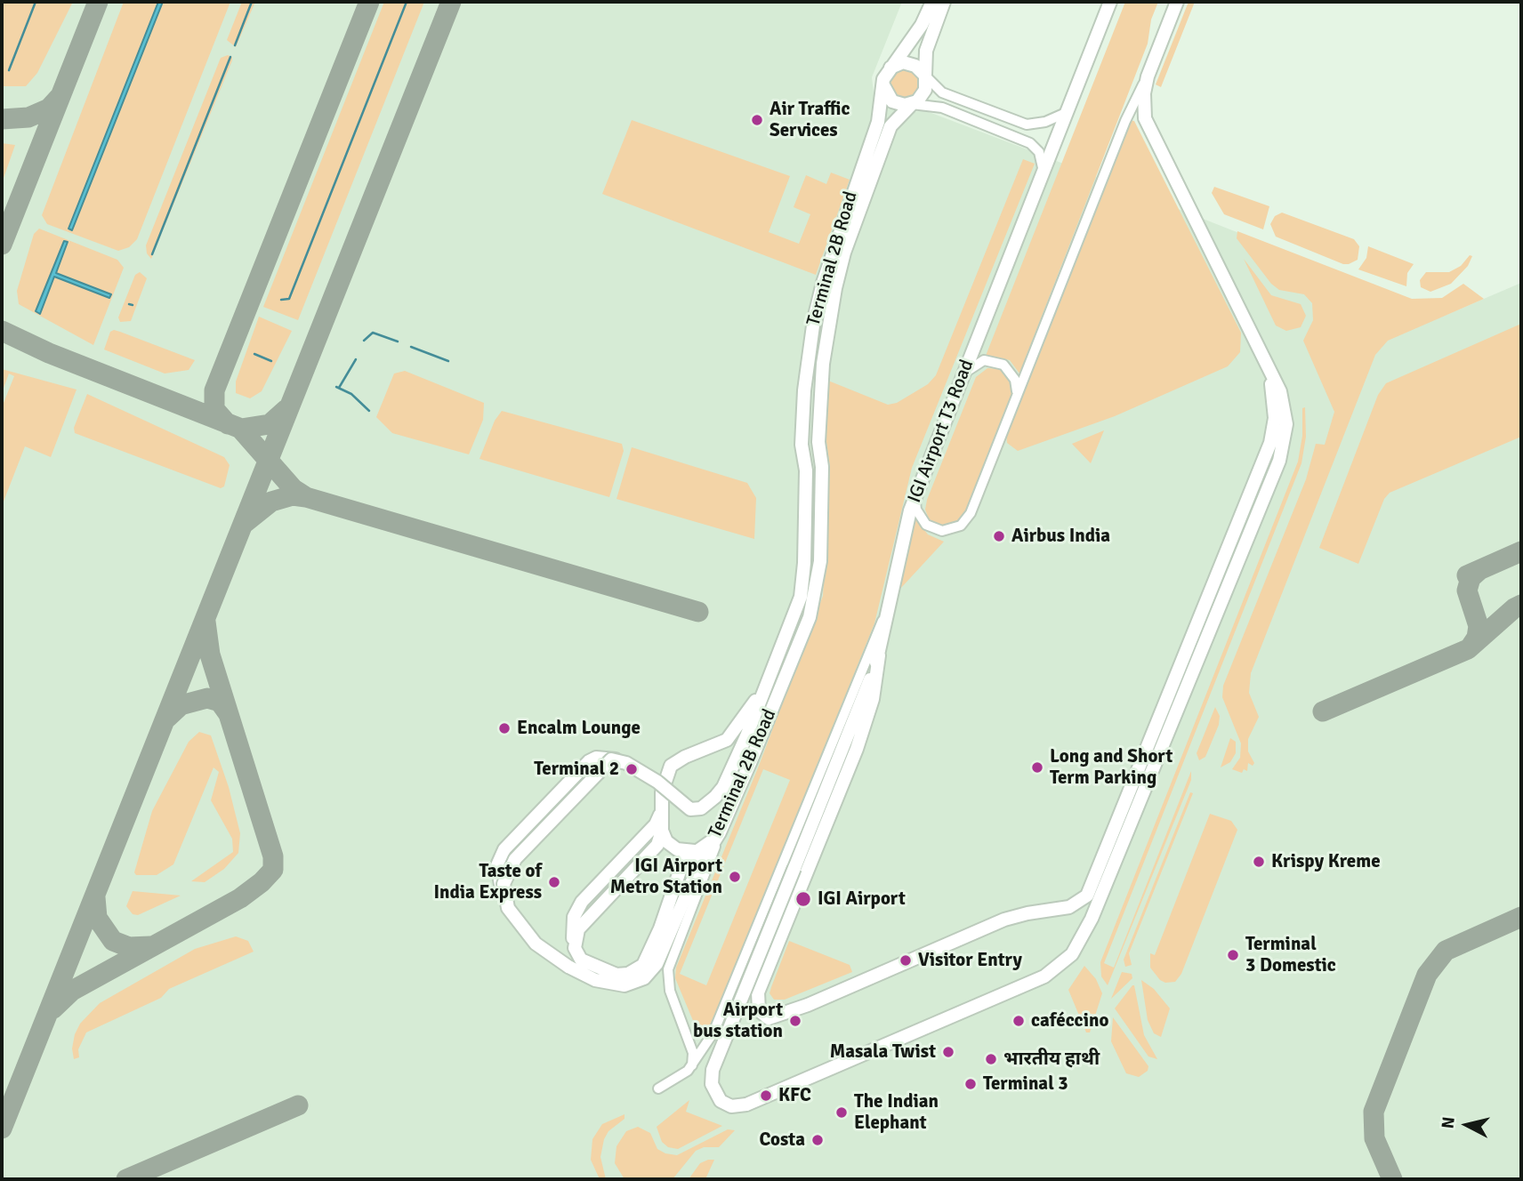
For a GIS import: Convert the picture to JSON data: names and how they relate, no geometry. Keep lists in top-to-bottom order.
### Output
{
  "streets": {
    "main road": ["Terminal 2B Road", "IGI Airport T3 Road"]
  },
  "places": [
    "Air Traffic Services",
    "Airbus India",
    "Encalm Lounge",
    "Long and Short Term Parking",
    "Terminal 2",
    "Krispy Kreme",
    "IGI Airport Metro Station",
    "Taste of India Express",
    "IGI Airport",
    "Terminal 3 Domestic",
    "Visitor Entry",
    "Airport bus station",
    "caféccino",
    "Masala Twist",
    "भारतीय हाथी",
    "Terminal 3",
    "KFC",
    "The Indian Elephant",
    "Costa"
  ],
  "north": "left"
}
